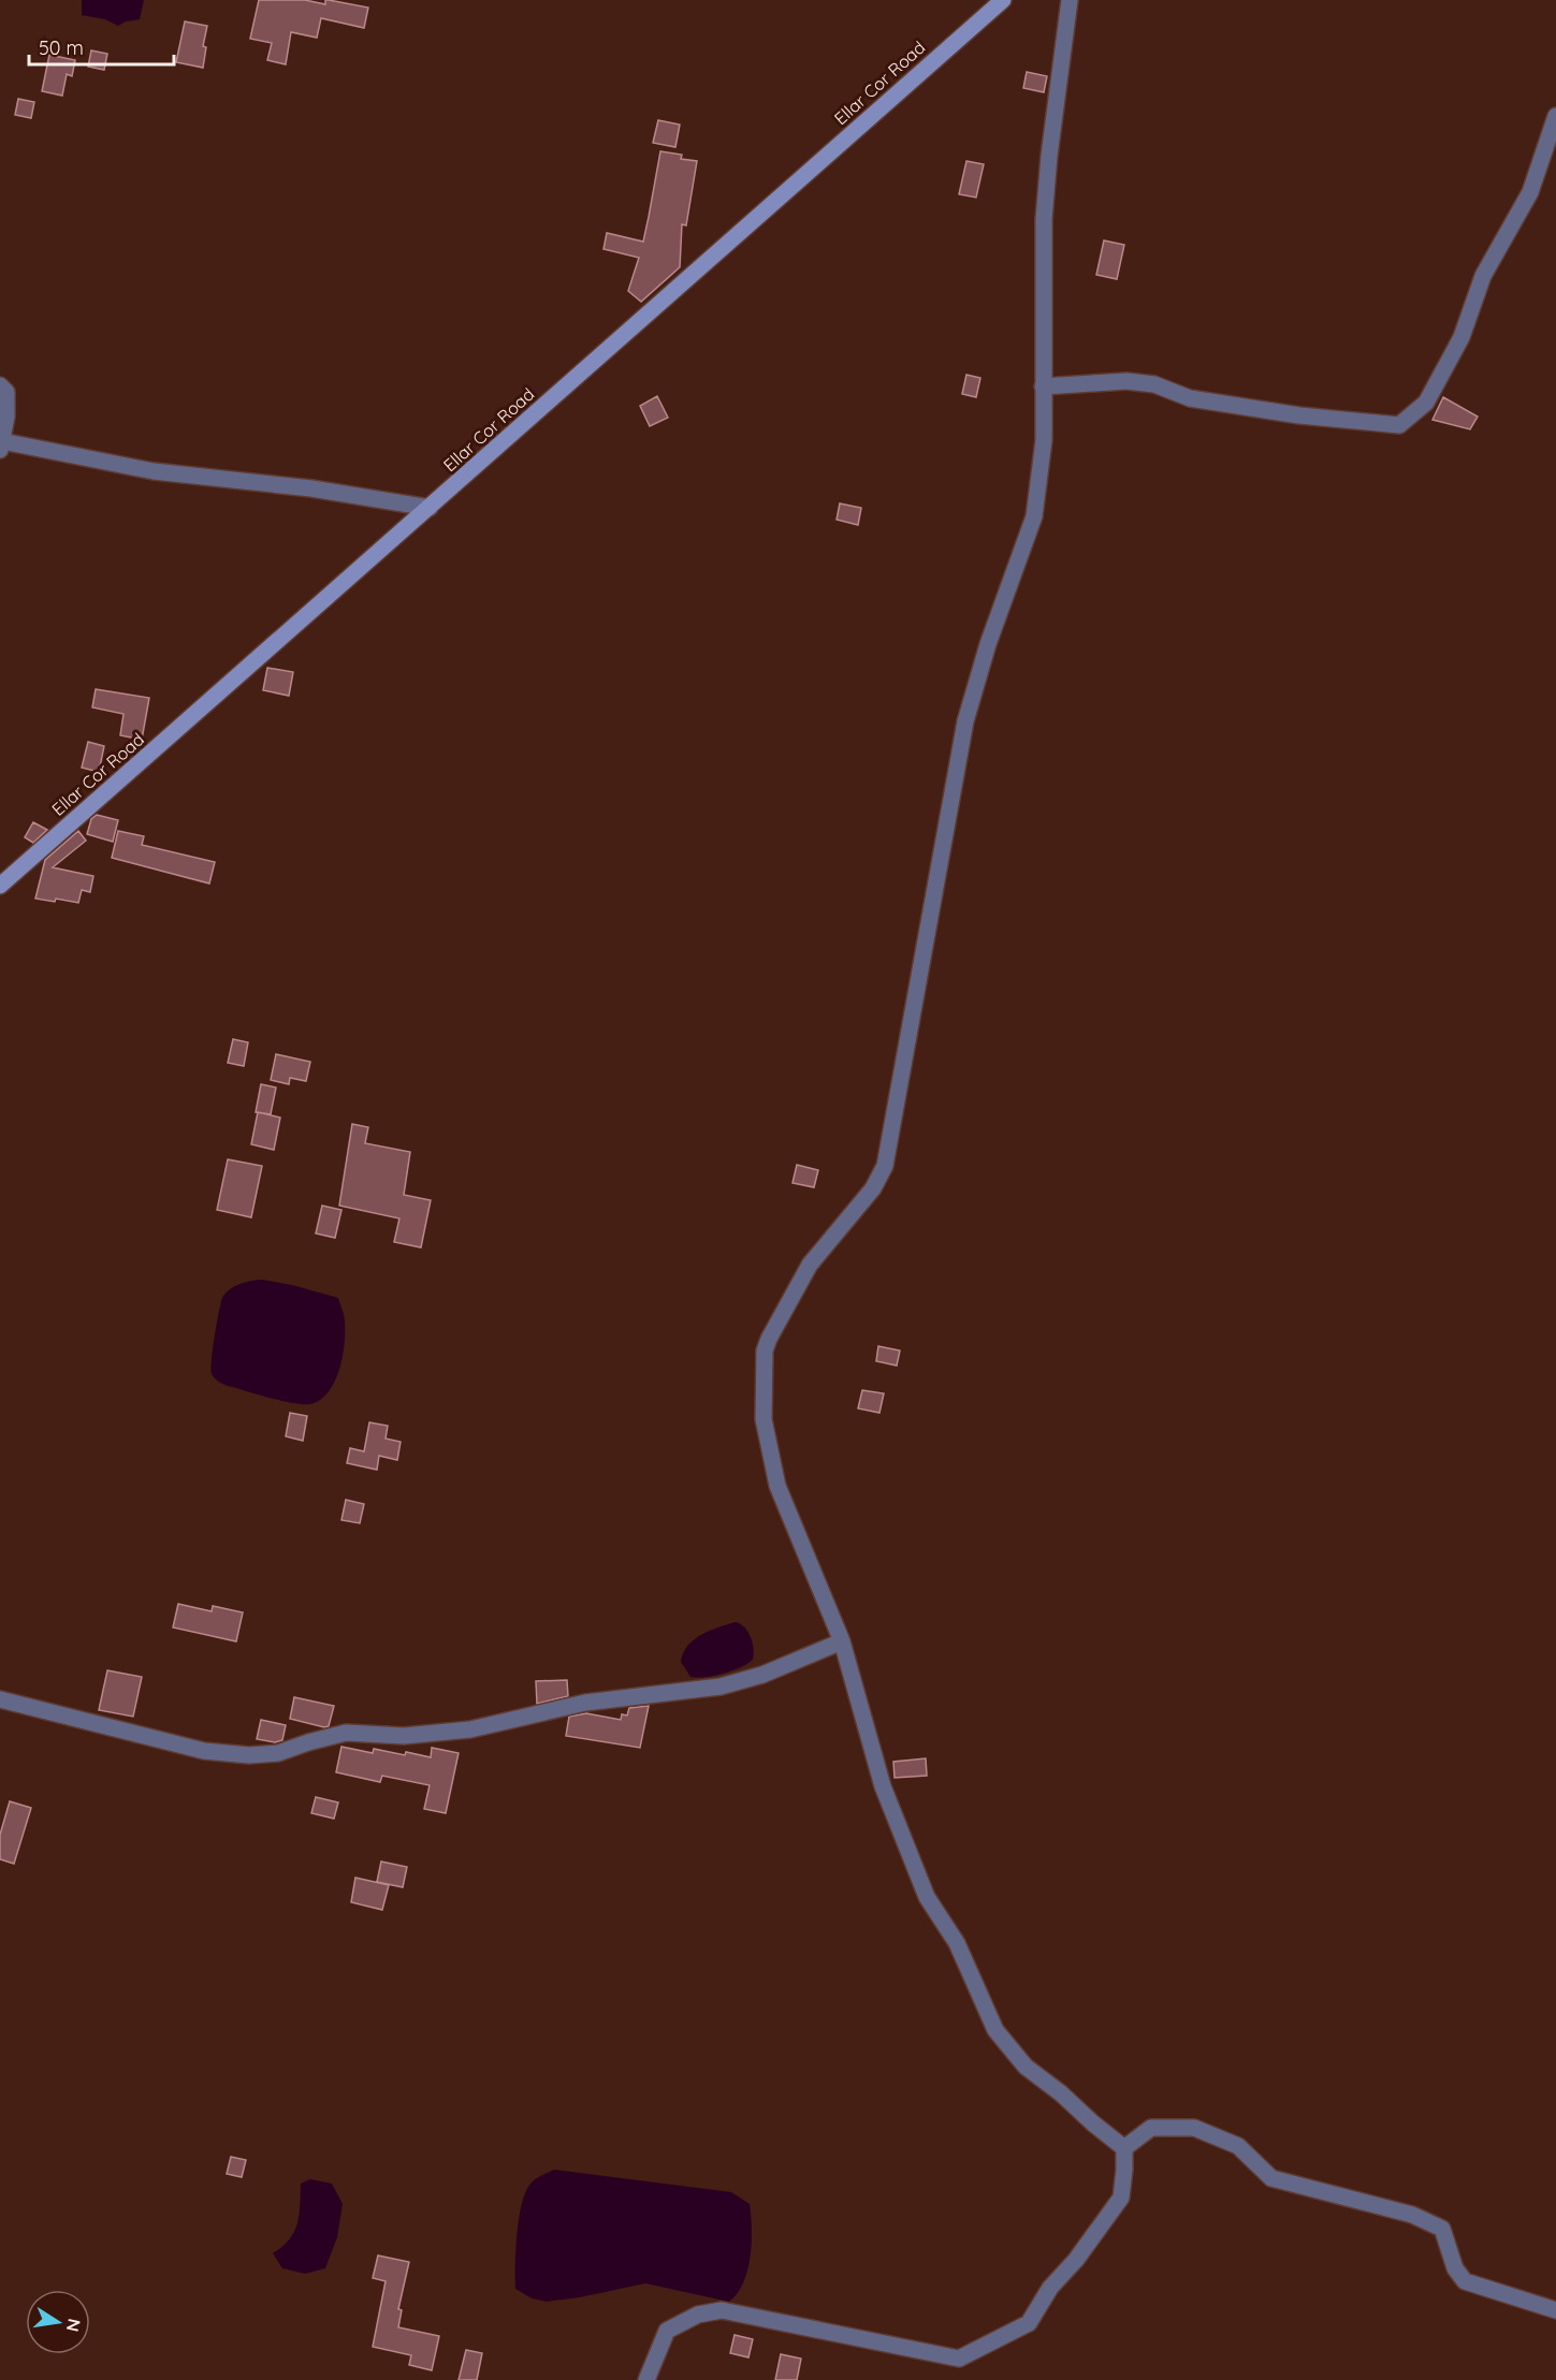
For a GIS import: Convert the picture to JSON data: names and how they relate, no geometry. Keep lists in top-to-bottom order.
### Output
{
  "streets": {
    "main road": ["Ellar Cor Road"]
  },
  "scale_bar": "50 m",
  "north": "right"
}
